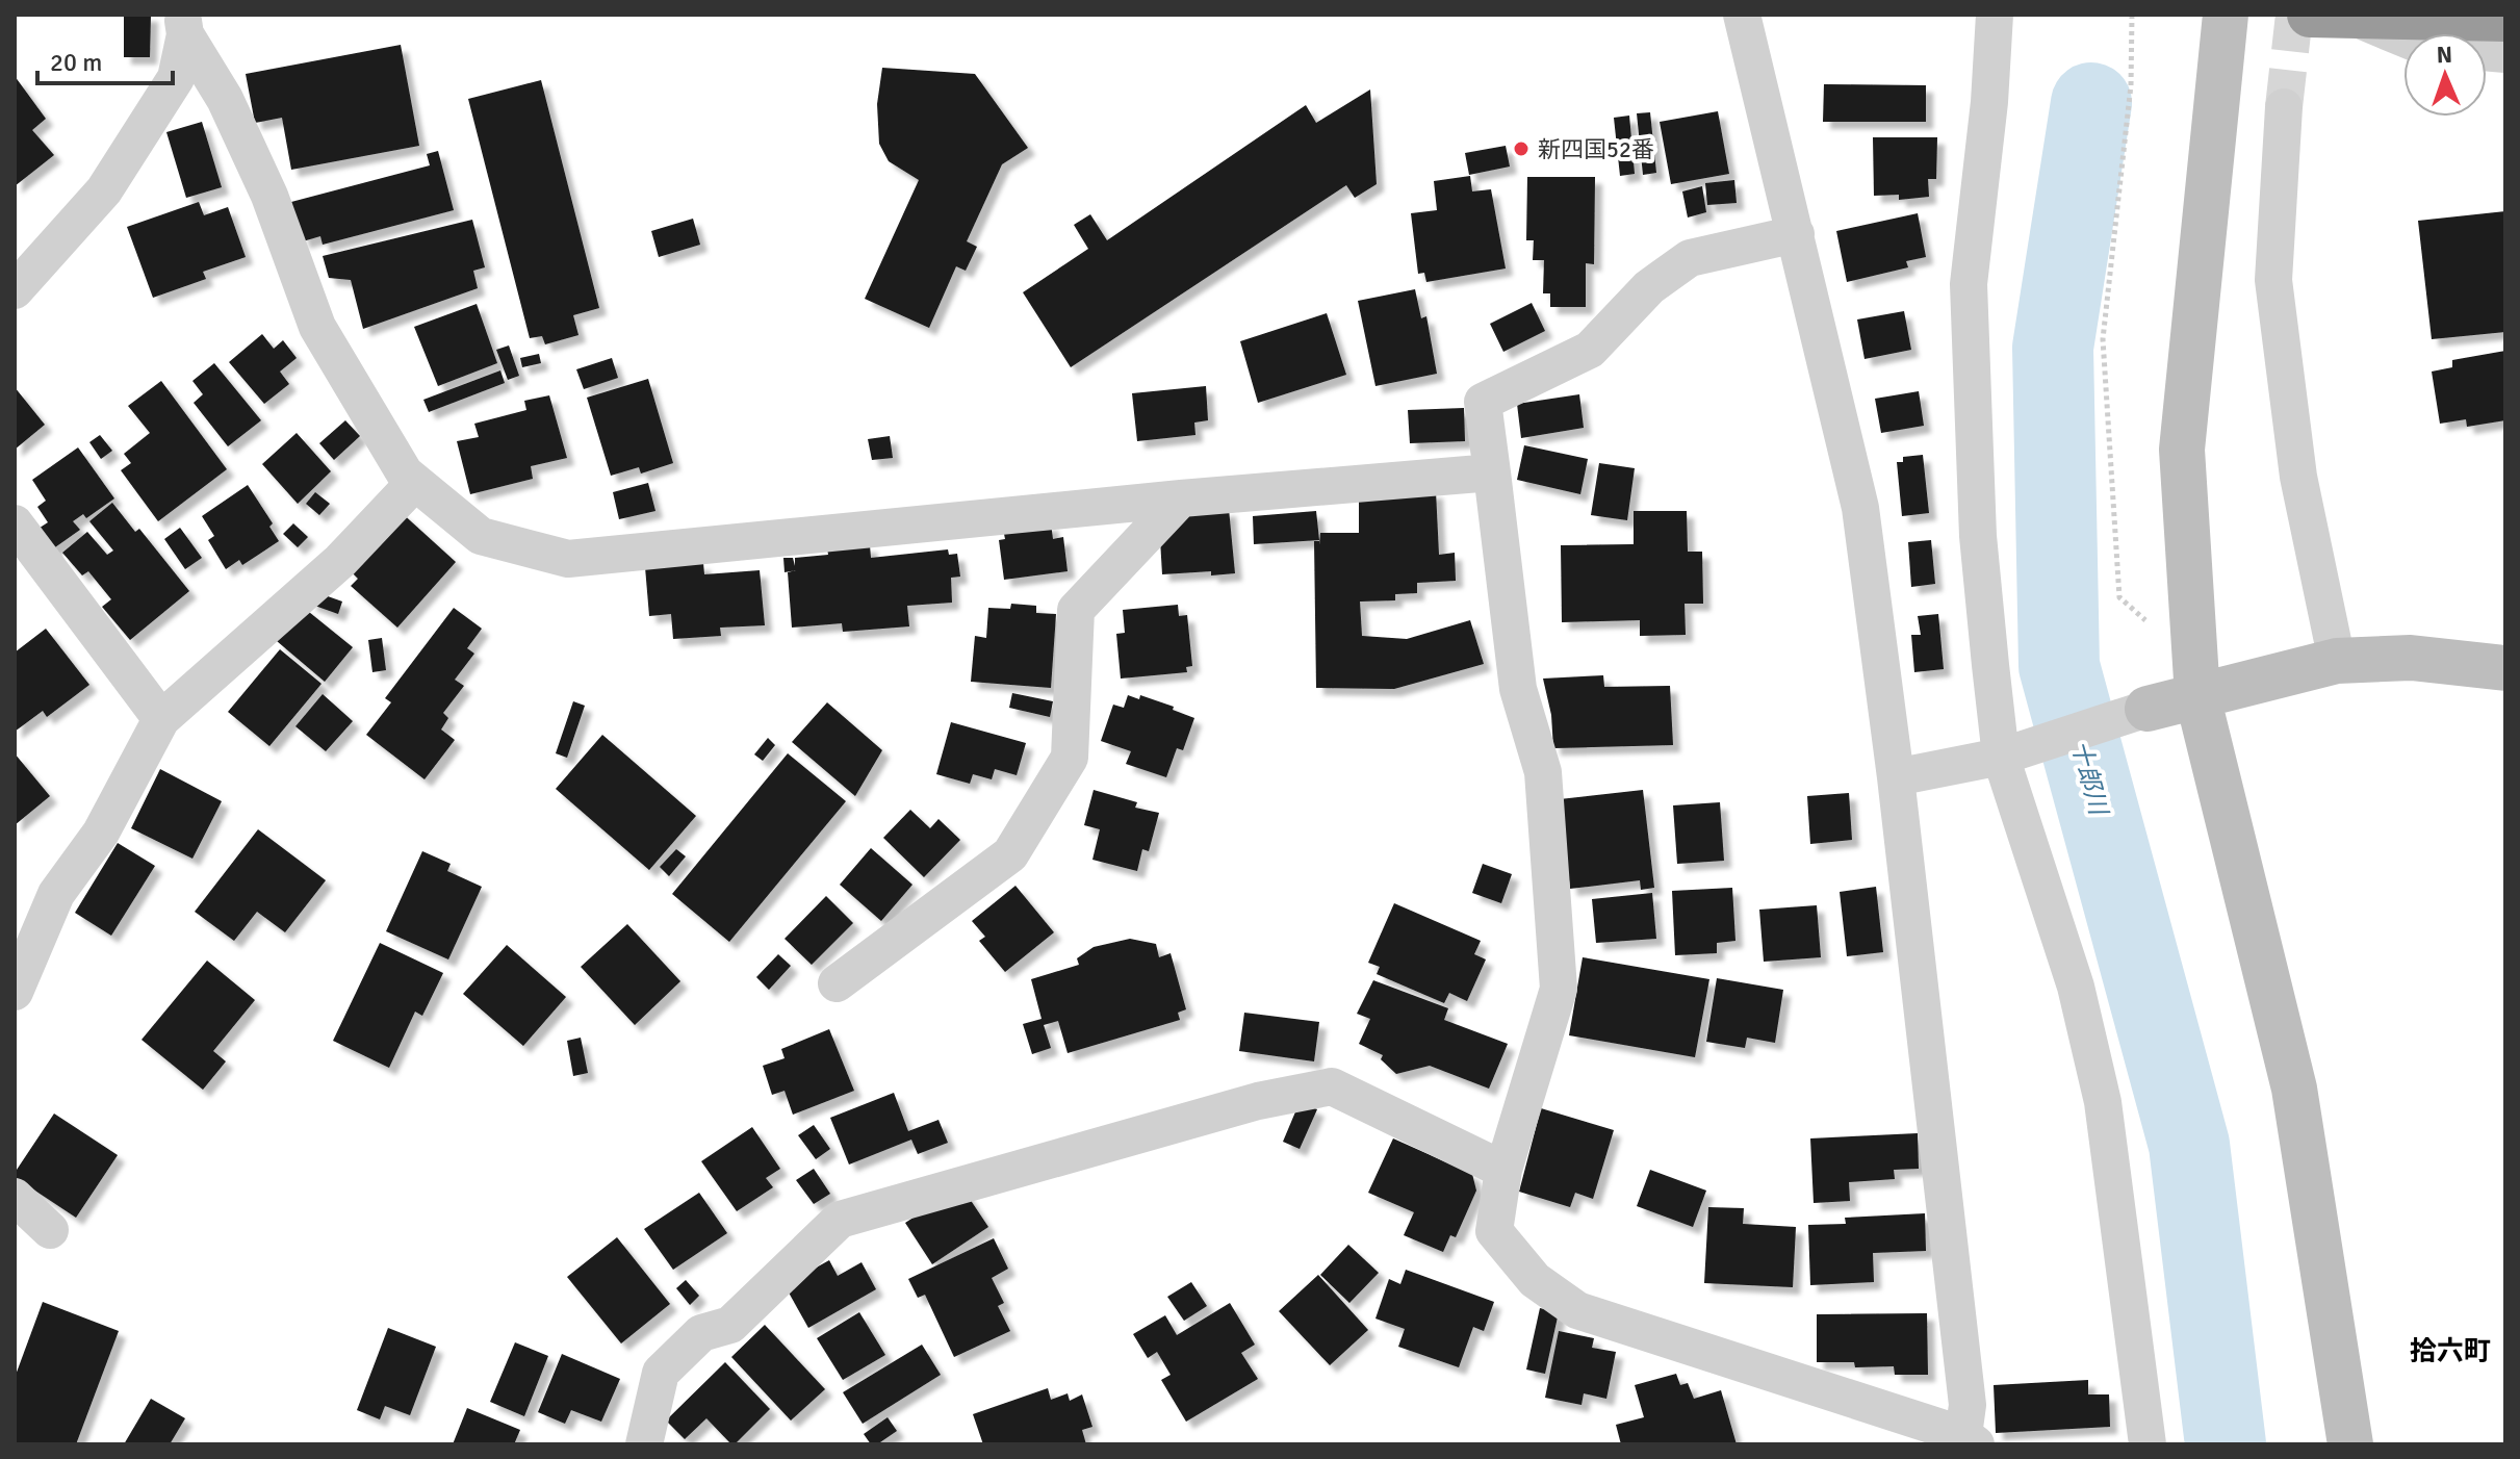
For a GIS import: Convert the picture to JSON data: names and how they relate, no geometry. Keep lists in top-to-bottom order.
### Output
{
  "districts": ["拾六町"],
  "water": ["十郎川"],
  "places": ["新四国52番"],
  "scale_bar": "20 m",
  "north": "top"
}
